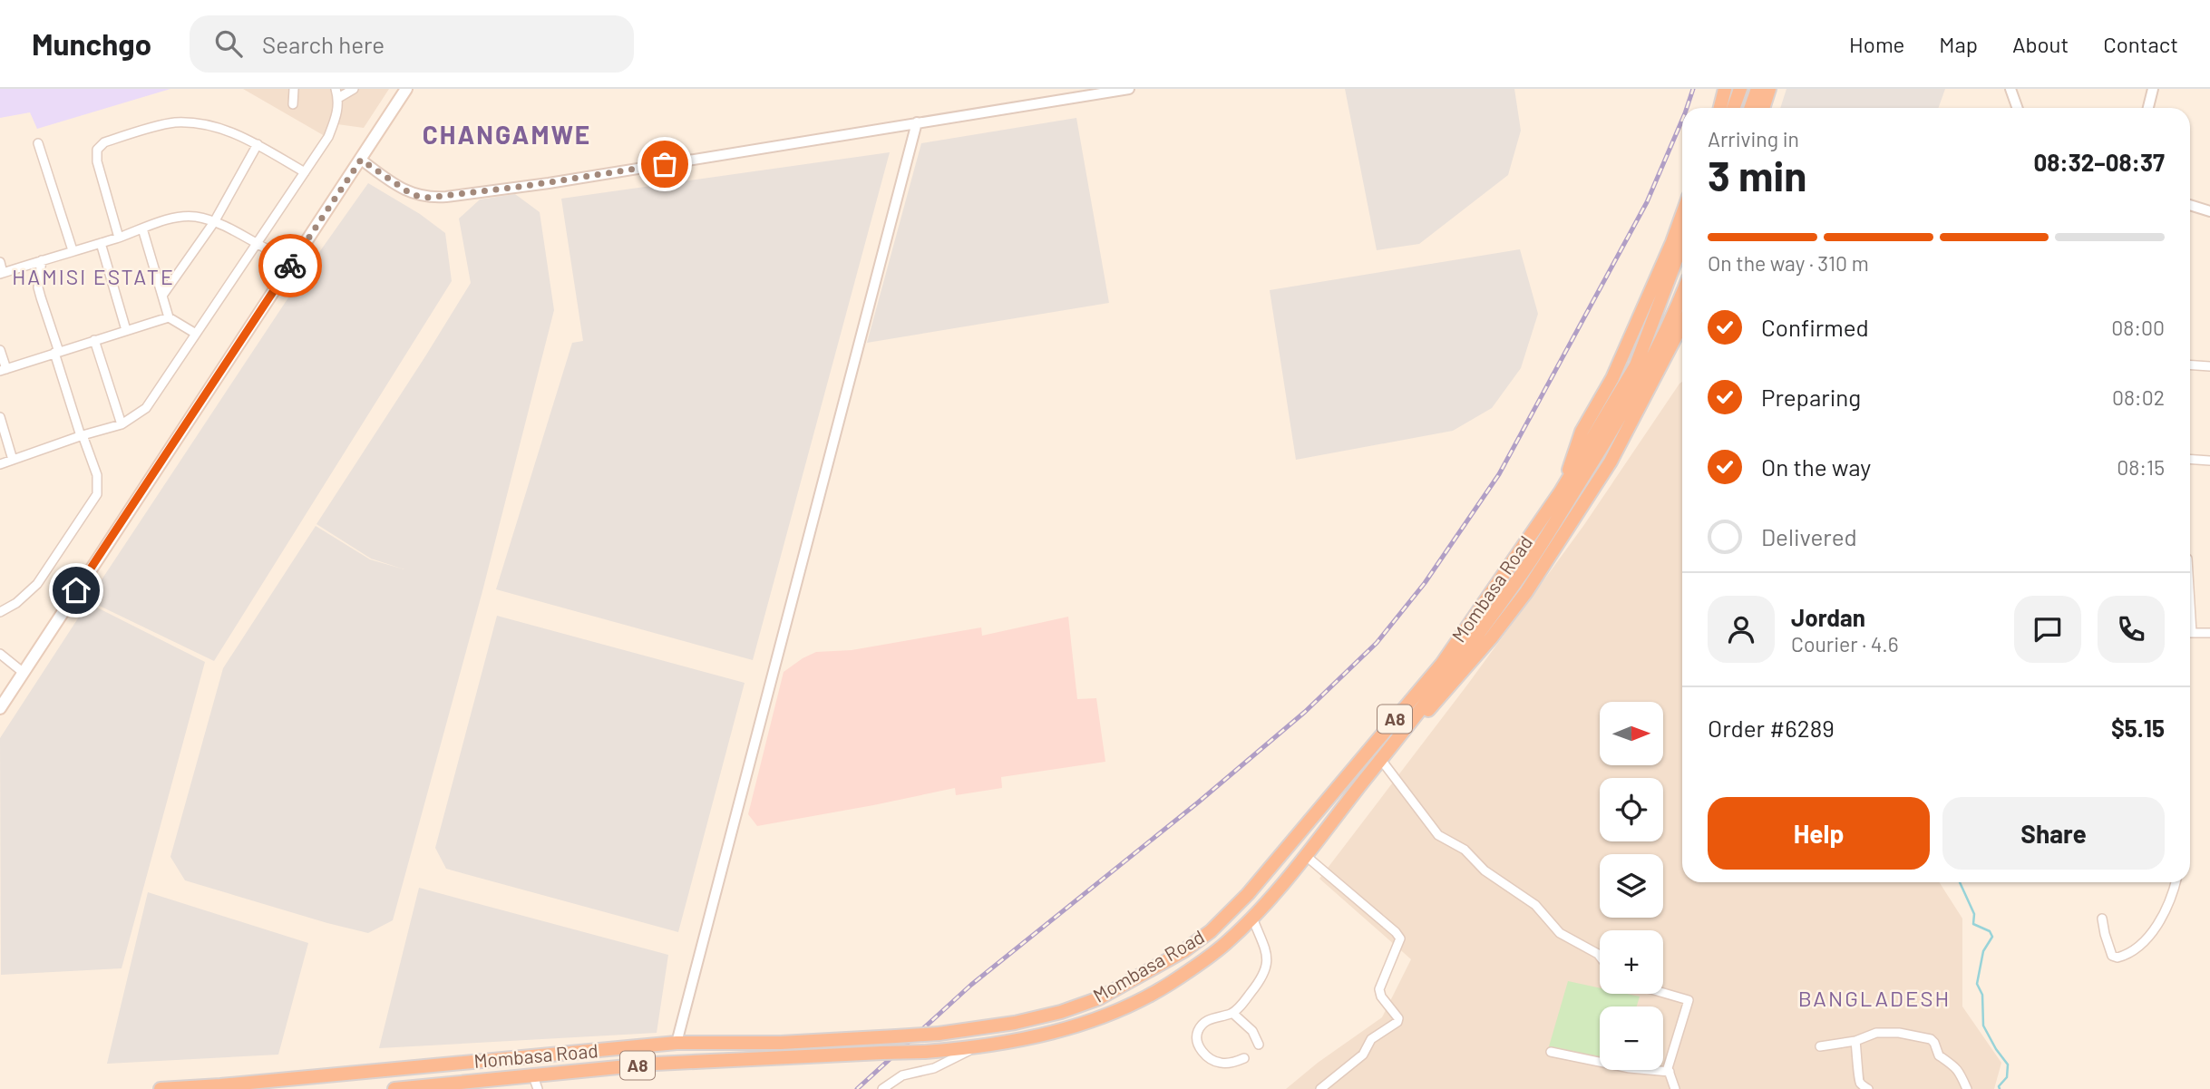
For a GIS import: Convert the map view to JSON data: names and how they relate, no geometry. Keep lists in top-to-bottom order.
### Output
{
  "streets": {
    "highway": ["Mombasa Road", "A8"]
  },
  "districts": ["CHANGAMWE", "HAMISI ESTATE", "BANGLADESH"],
  "north": "right",
  "page": {
    "header": "Munchgo",
    "search": "Search here",
    "nav": [
      "Home",
      "Map",
      "About",
      "Contact"
    ],
    "heading": ["3 min", "Arriving in", "08:32–08:37"],
    "panel": [
      "Jordan",
      "Courier · 4.6",
      "Order #6289",
      "$5.15"
    ],
    "bar": "On the way · 310 m",
    "list": [
      ["Confirmed", "08:00"],
      ["Preparing", "08:02"],
      ["On the way", "08:15"],
      "Delivered"
    ],
    "map_buttons": ["+", "−"],
    "buttons": ["Help", "Share"]
  }
}
